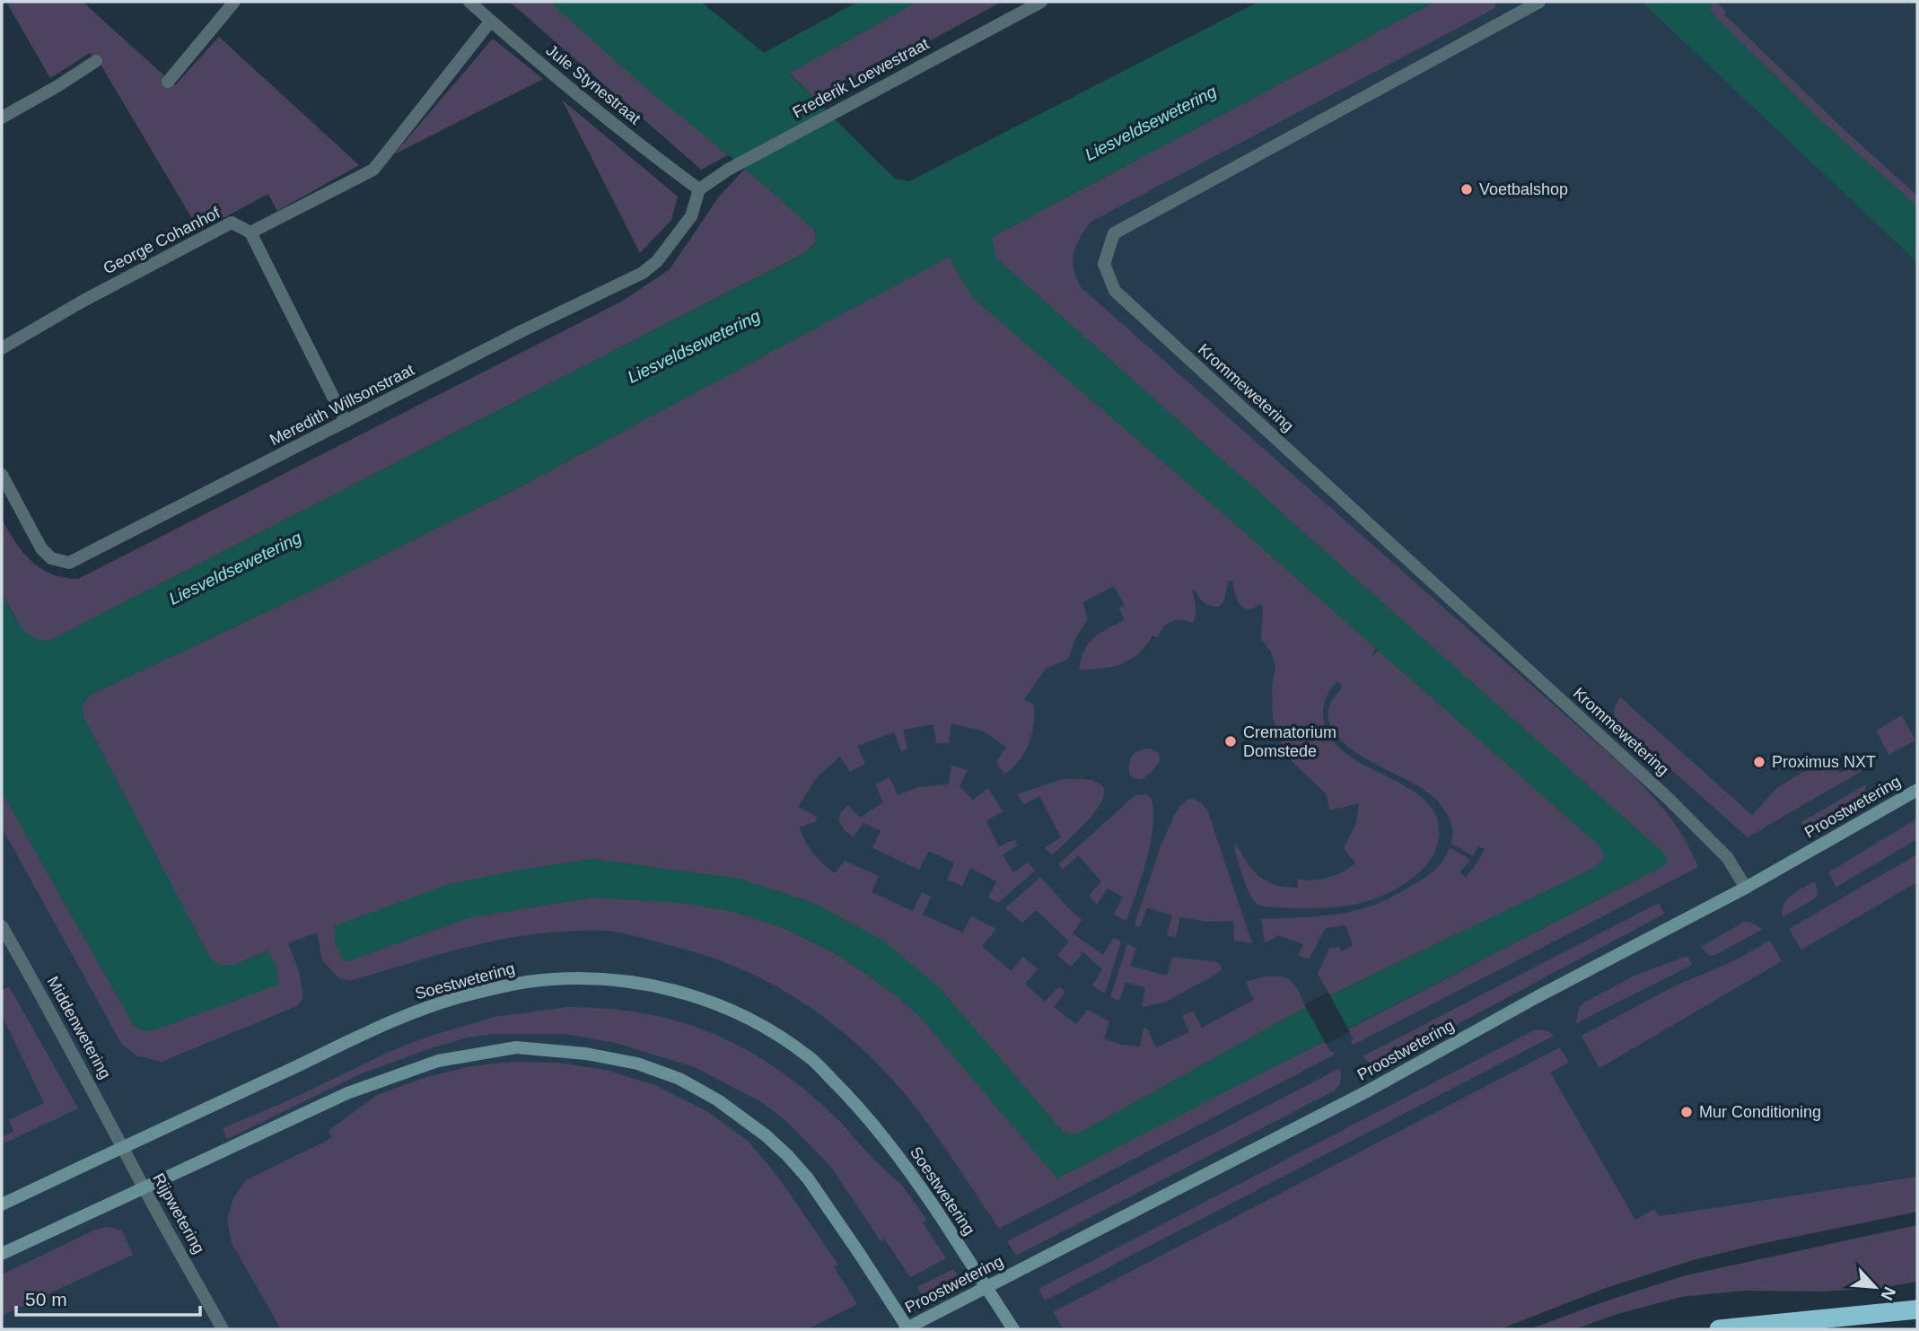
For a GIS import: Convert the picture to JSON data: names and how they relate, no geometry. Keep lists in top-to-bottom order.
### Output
{
  "streets": {
    "main road": ["Proostwetering", "Soestwetering"],
    "street": [
      "Frederik Loewestraat",
      "Jule Stynestraat",
      "George Cohanhof",
      "Krommewetering",
      "Meredith Willsonstraat",
      "Middenwetering",
      "Rijpwetering"
    ]
  },
  "crossings": [
    ["Frederik Loewestraat", "Jule Stynestraat"],
    ["Frederik Loewestraat", "Meredith Willsonstraat"],
    ["Jule Stynestraat", "Meredith Willsonstraat"],
    ["Krommewetering", "Proostwetering"],
    ["Soestwetering", "Middenwetering"],
    ["Soestwetering", "Rijpwetering"],
    ["Middenwetering", "Rijpwetering"]
  ],
  "water": ["Liesveldsewetering"],
  "places": [
    "Voetbalshop",
    "Crematorium Domstede",
    "Proximus NXT",
    "Mur Conditioning"
  ],
  "scale_bar": "50 m",
  "north": "bottom right"
}
